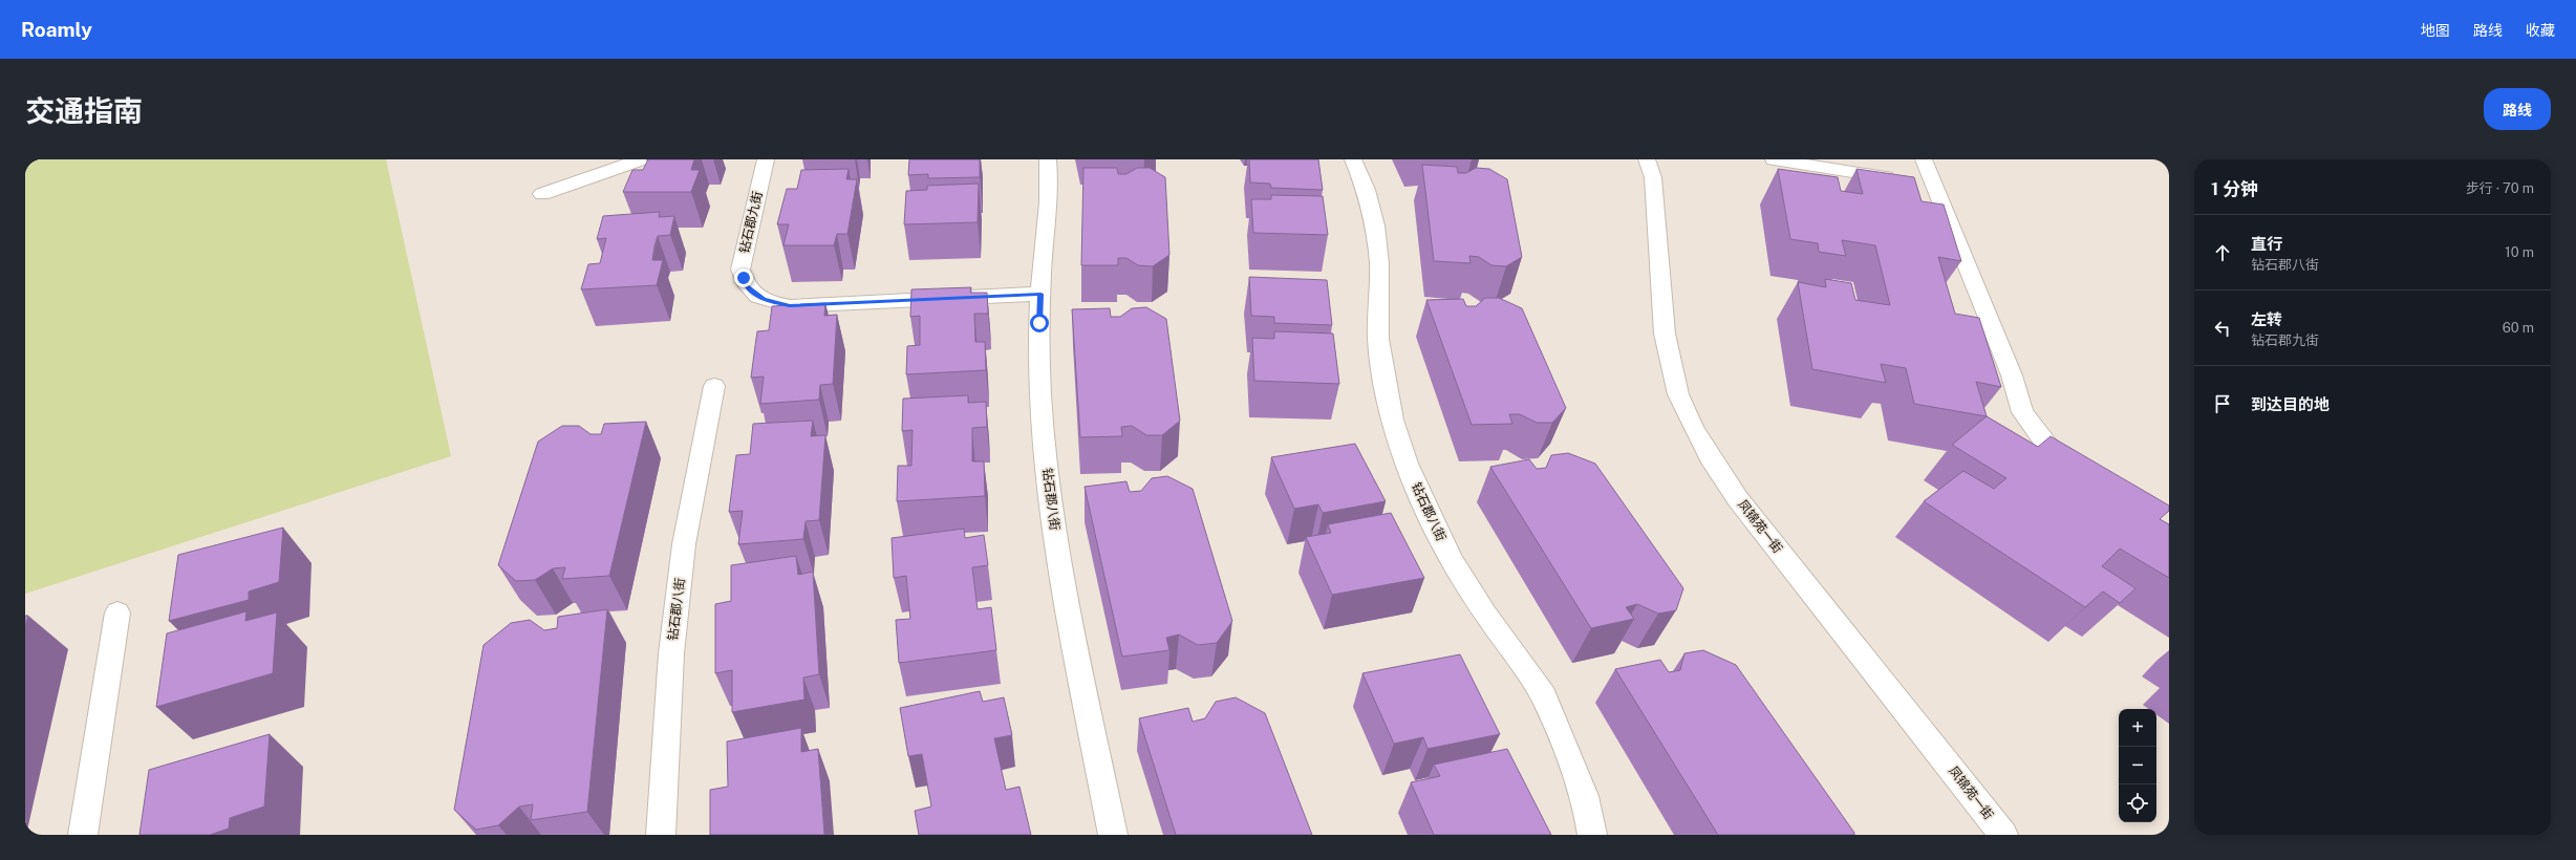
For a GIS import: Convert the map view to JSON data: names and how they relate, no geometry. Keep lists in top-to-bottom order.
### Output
{
  "streets": {
    "lane": ["钻石郡九街", "钻石郡八街", "凤锦苑一街"]
  },
  "crossings": [
    ["钻石郡九街", "钻石郡八街"]
  ],
  "page": {
    "header": "Roamly",
    "nav": ["地图", "路线", "收藏"],
    "title": "交通指南",
    "buttons": "路线",
    "heading": ["1 分钟", "步行 · 70 m"],
    "list": [
      ["直行", "钻石郡八街", "10 m"],
      ["左转", "钻石郡九街", "60 m"],
      "到达目的地"
    ],
    "map_buttons": ["+", "−"]
  }
}
